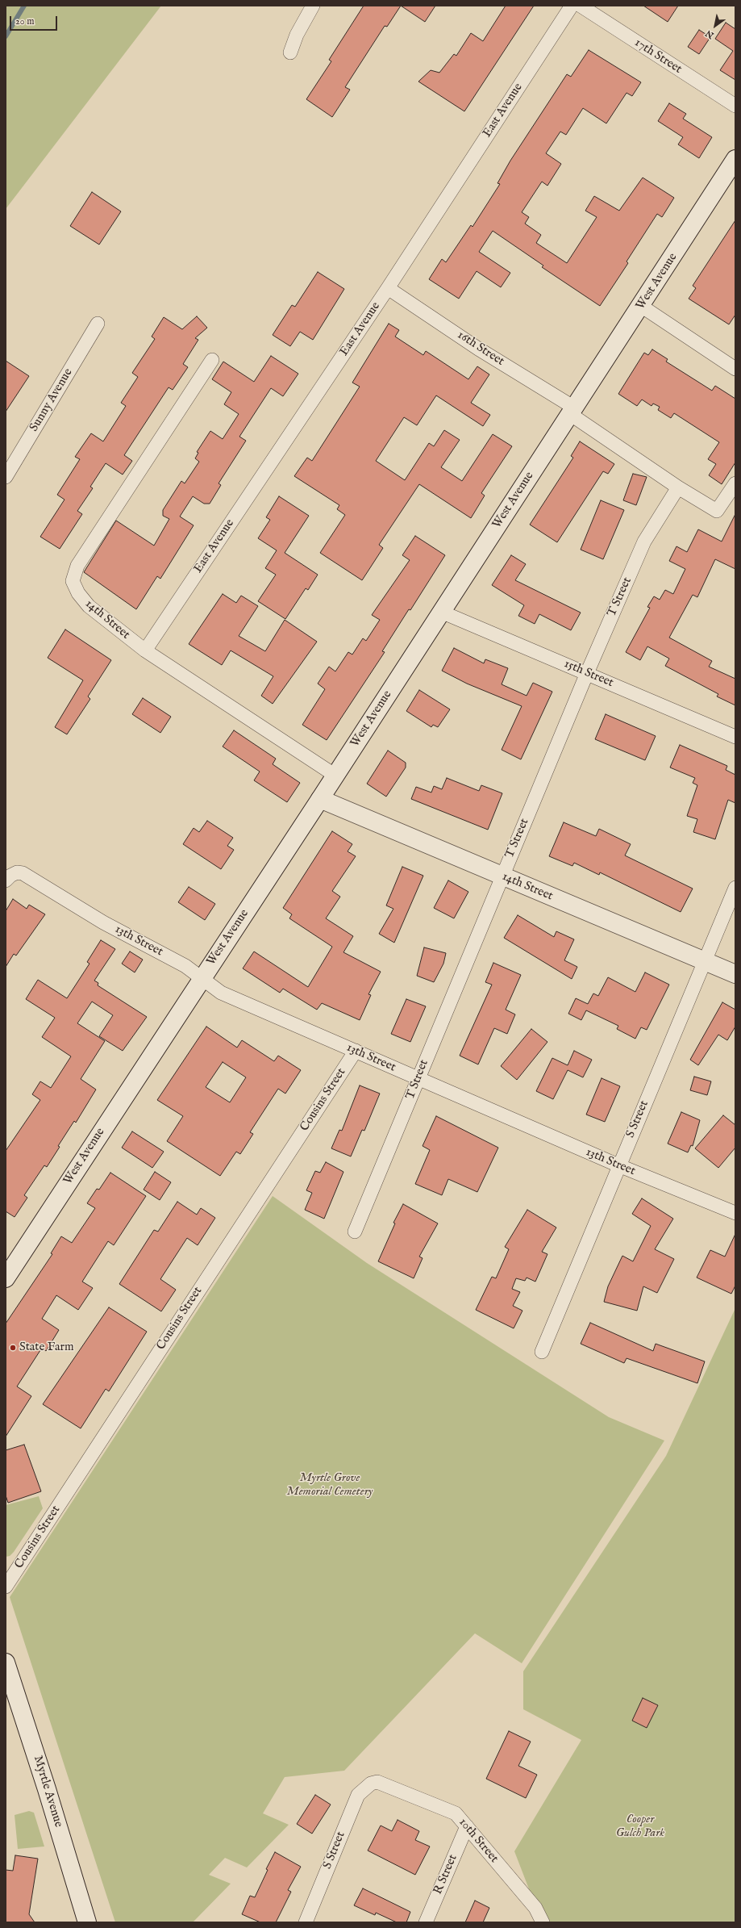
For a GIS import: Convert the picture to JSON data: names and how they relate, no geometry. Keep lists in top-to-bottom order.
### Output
{
  "streets": {
    "main road": ["West Avenue", "14th Street", "Myrtle Avenue"],
    "street": [
      "17th Street",
      "East Avenue",
      "16th Street",
      "Sunny Avenue",
      "T Street",
      "15th Street",
      "13th Street",
      "Cousins Street",
      "S Street",
      "10th Street",
      "R Street"
    ]
  },
  "crossings": [
    ["East Avenue", "16th Street"],
    ["East Avenue", "14th Street"],
    ["West Avenue", "16th Street"],
    ["West Avenue", "14th Street"],
    ["West Avenue", "15th Street"],
    ["West Avenue", "13th Street"],
    ["T Street", "14th Street"],
    ["T Street", "15th Street"],
    ["T Street", "13th Street"],
    ["14th Street", "S Street"],
    ["13th Street", "Cousins Street"],
    ["13th Street", "S Street"],
    ["S Street", "10th Street"],
    ["10th Street", "R Street"]
  ],
  "parks": ["Myrtle Grove Memorial Cemetery", "Cooper Gulch Park"],
  "places": ["State Farm"],
  "scale_bar": "20 m",
  "north": "bottom left"
}
